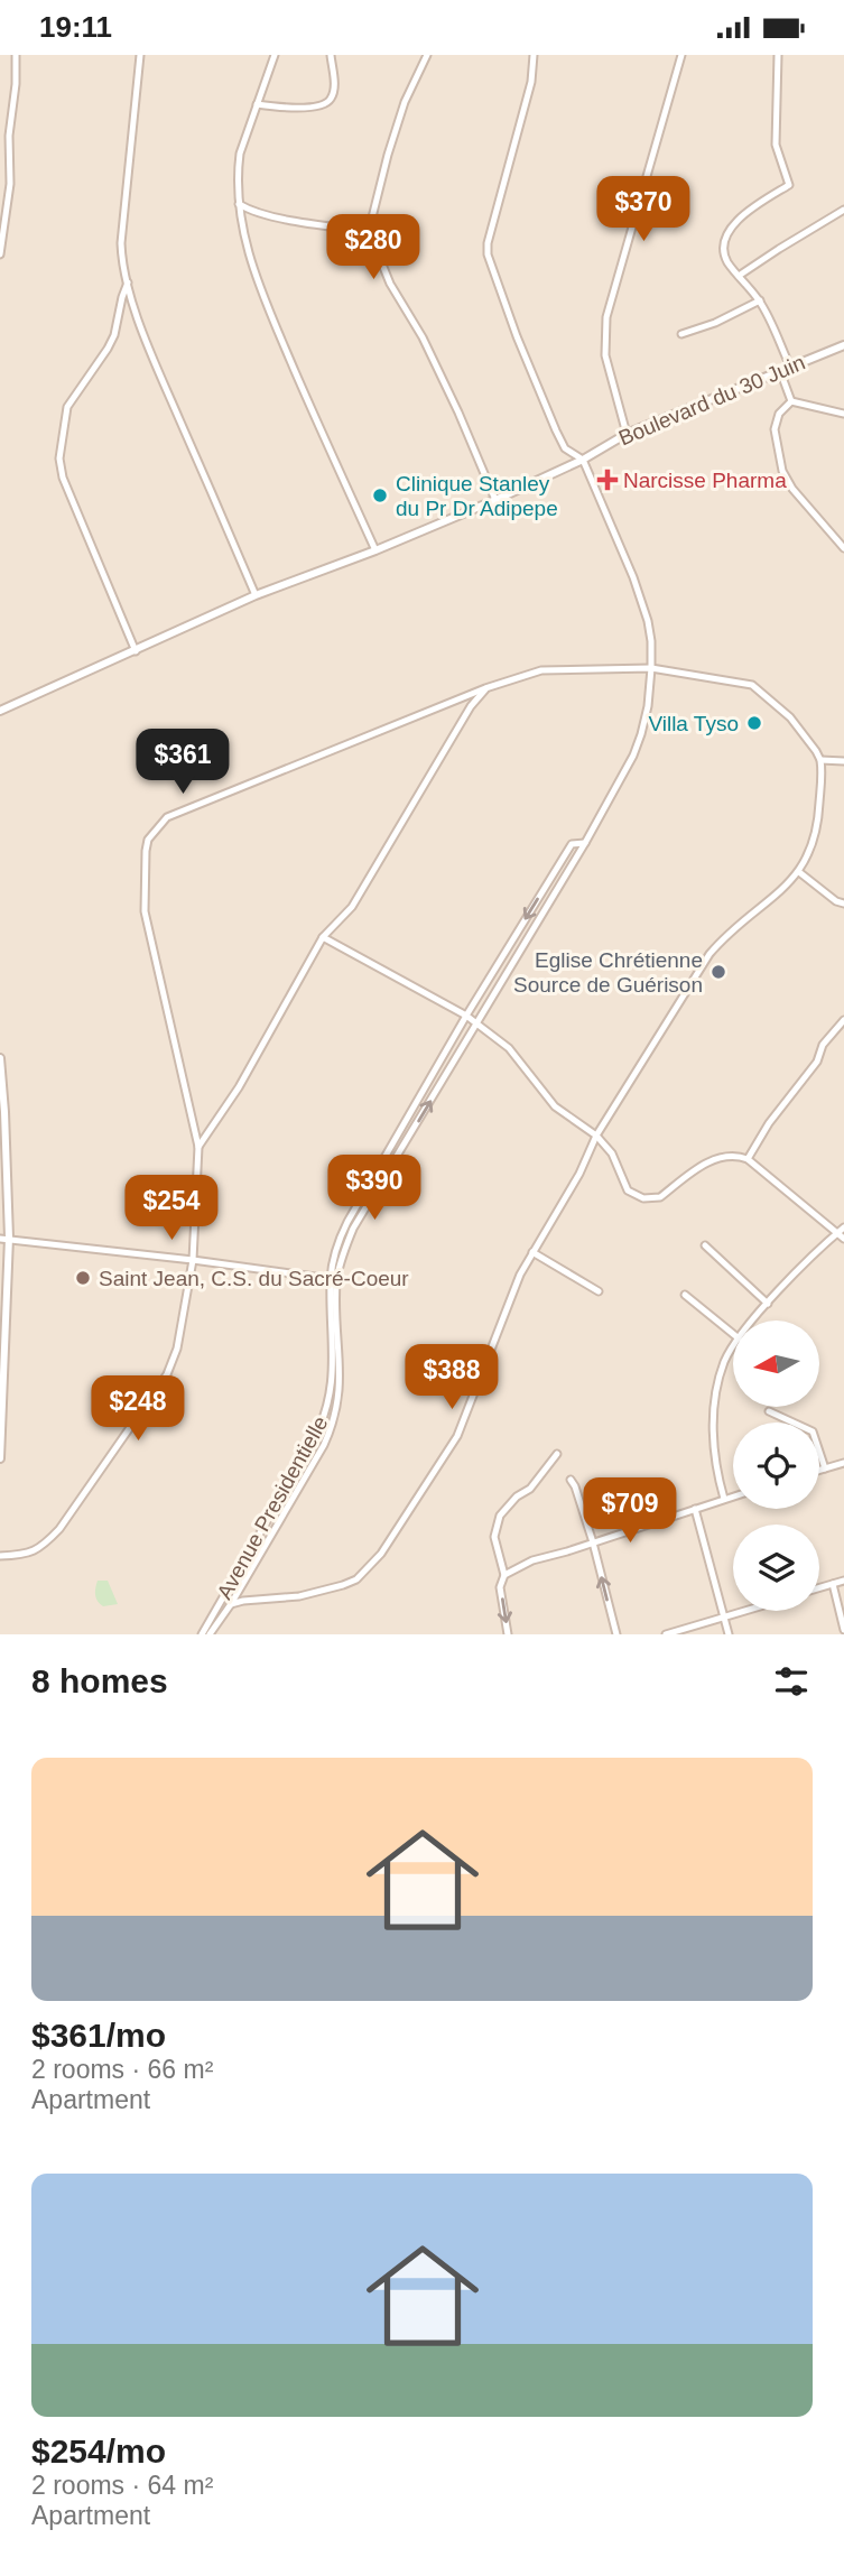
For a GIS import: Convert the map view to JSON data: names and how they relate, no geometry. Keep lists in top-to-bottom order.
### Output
{
  "streets": {
    "street": ["Boulevard du 30 Juin", "Avenue Presidentielle"]
  },
  "crossings": [
    ["Boulevard du 30 Juin", "Avenue Presidentielle"]
  ],
  "places": {
    "health": ["Narcisse Pharma"],
    "other": [
      "Clinique Stanley du Pr Dr Adipepe",
      "Villa Tyso",
      "Eglise Chrétienne Source de Guérison",
      "Saint Jean, C.S. du Sacré-Coeur"
    ]
  },
  "north": "left",
  "page": {
    "status": "19:11",
    "price": [
      "$370",
      "$280",
      "$361",
      "$390",
      "$254",
      "$388",
      "$248",
      "$709"
    ],
    "heading": "8 homes",
    "list": [
      {
        "name": "$361/mo",
        "note": "2 rooms · 66 m² · Apartment"
      },
      {
        "name": "$254/mo",
        "note": "2 rooms · 64 m² · Apartment"
      }
    ]
  }
}
